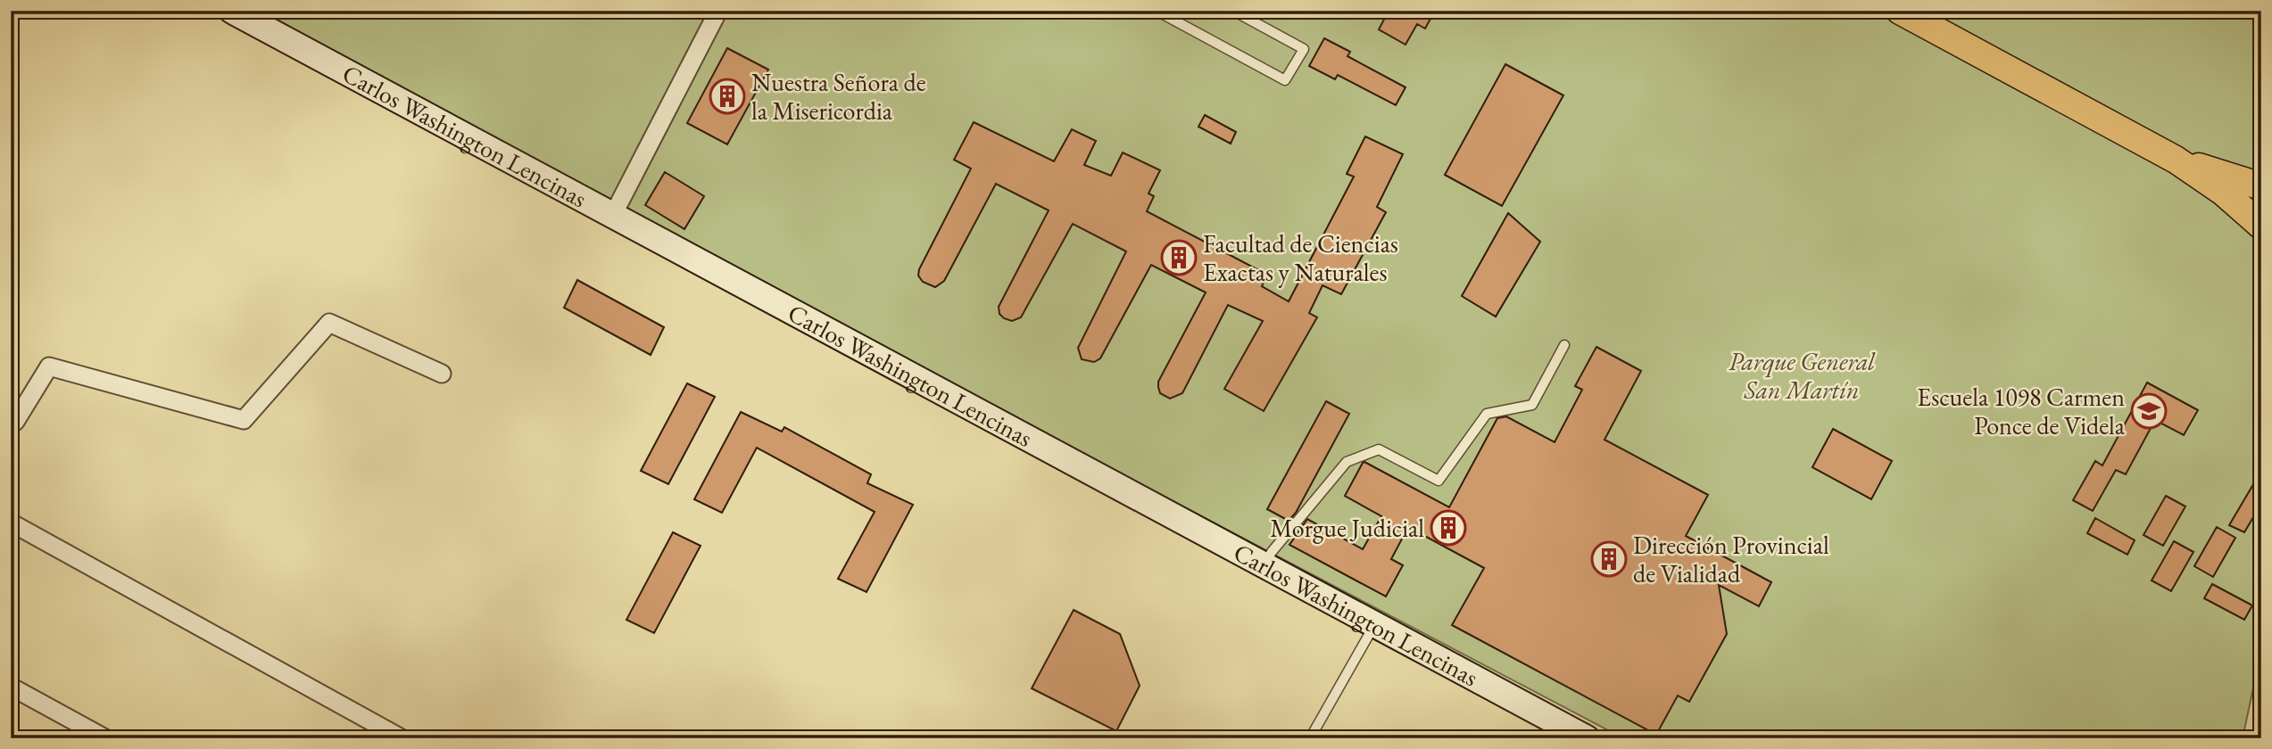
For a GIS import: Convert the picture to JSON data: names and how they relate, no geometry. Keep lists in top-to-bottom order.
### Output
{
  "streets": {
    "main road": ["Carlos Washington Lencinas"]
  },
  "parks": ["Parque General San Martín"],
  "places": {
    "building": [
      "Nuestra Señora de la Misericordia",
      "Facultad de Ciencias Exactas y Naturales",
      "Morgue Judicial",
      "Dirección Provincial de Vialidad"
    ],
    "school or university": ["Escuela 1098 Carmen Ponce de Videla"]
  }
}
